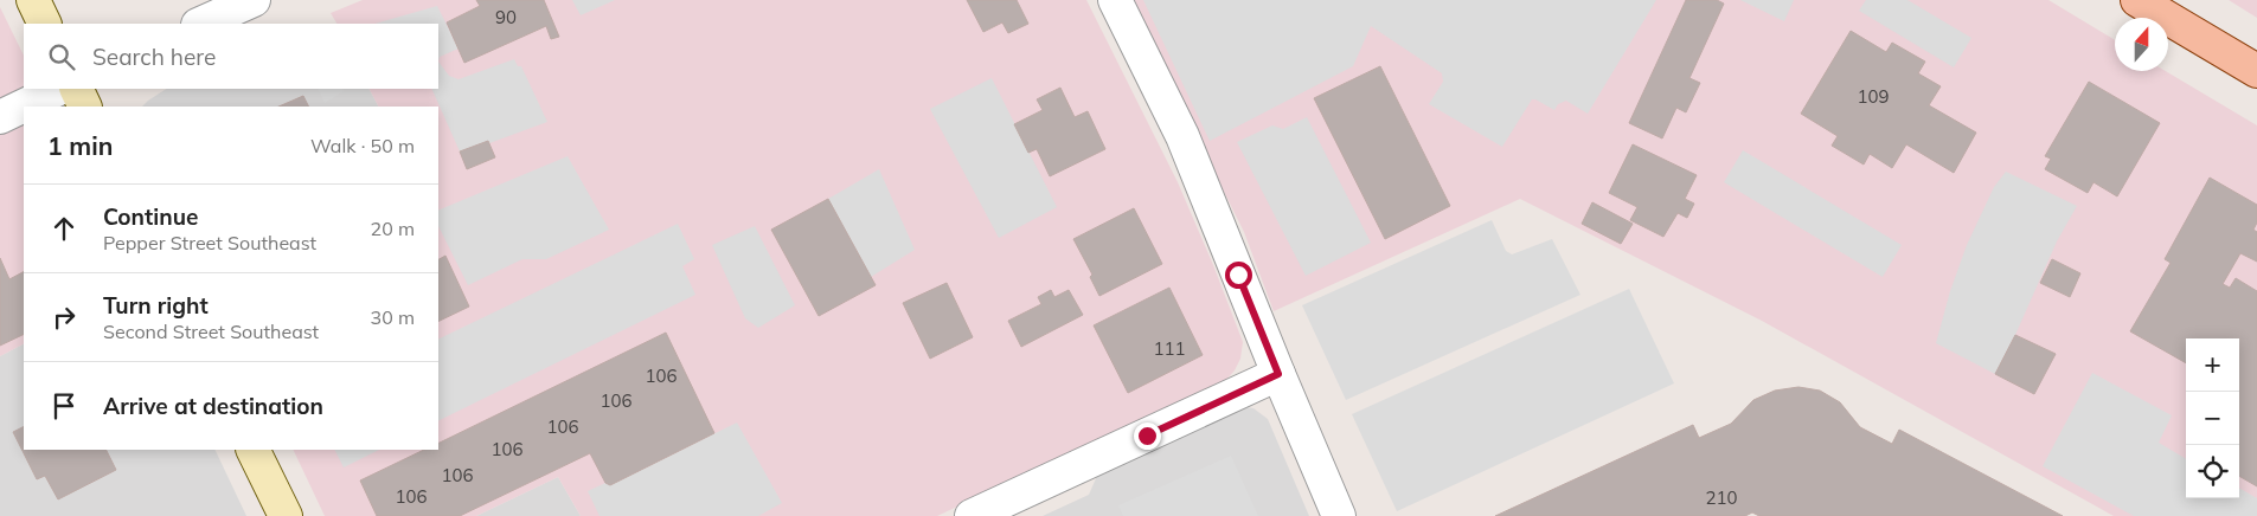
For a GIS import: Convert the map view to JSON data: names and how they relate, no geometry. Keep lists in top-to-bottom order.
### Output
{
  "house_numbers": [
    "90",
    "109",
    "111",
    "106",
    "106",
    "106",
    "106",
    "106",
    "106",
    "210"
  ],
  "north": "top",
  "page": {
    "search": "Search here",
    "heading": ["1 min", "Walk · 50 m"],
    "list": [
      ["Continue", "Pepper Street Southeast", "20 m"],
      ["Turn right", "Second Street Southeast", "30 m"],
      "Arrive at destination"
    ],
    "map_buttons": ["+", "−"]
  }
}
